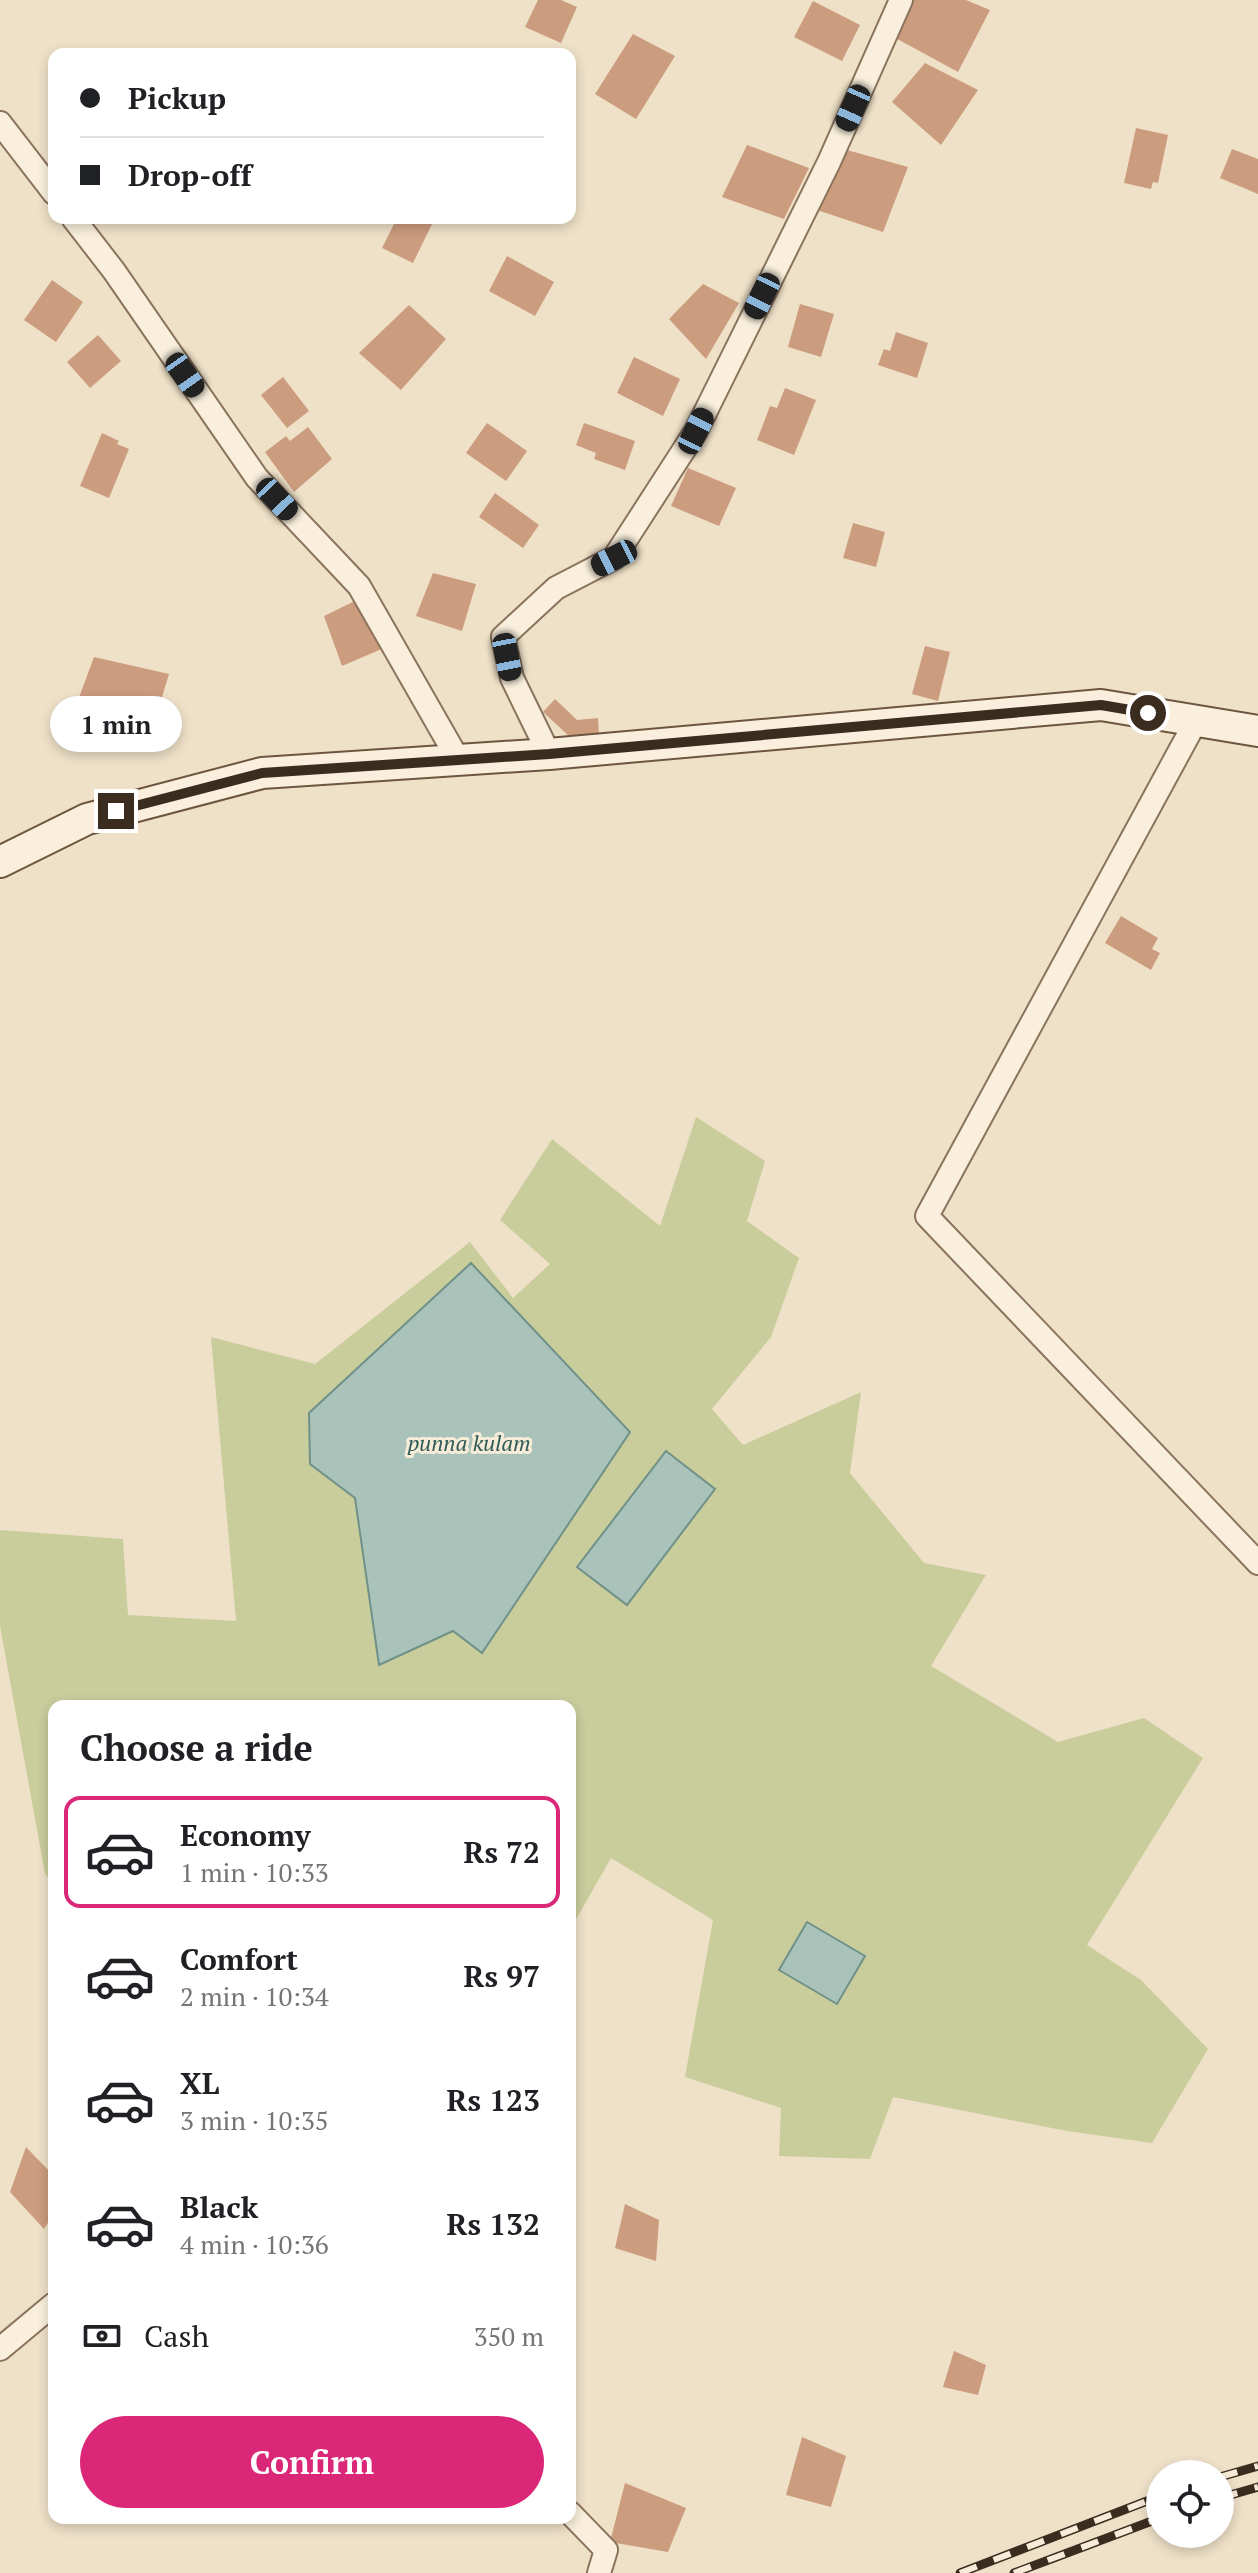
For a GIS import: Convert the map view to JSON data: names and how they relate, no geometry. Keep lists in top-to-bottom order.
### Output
{
  "water": ["punna kulam"],
  "page": {
    "banner": ["Pickup", "Drop-off"],
    "bubble": "1 min",
    "heading": "Choose a ride",
    "list": [
      {
        "name": "Economy",
        "note": "1 min · 10:33",
        "value": "Rs 72"
      },
      {
        "name": "Comfort",
        "note": "2 min · 10:34",
        "value": "Rs 97"
      },
      {
        "name": "XL",
        "note": "3 min · 10:35",
        "value": "Rs 123"
      },
      {
        "name": "Black",
        "note": "4 min · 10:36",
        "value": "Rs 132"
      }
    ],
    "pay": ["Cash", "350 m"],
    "buttons": "Confirm"
  }
}
